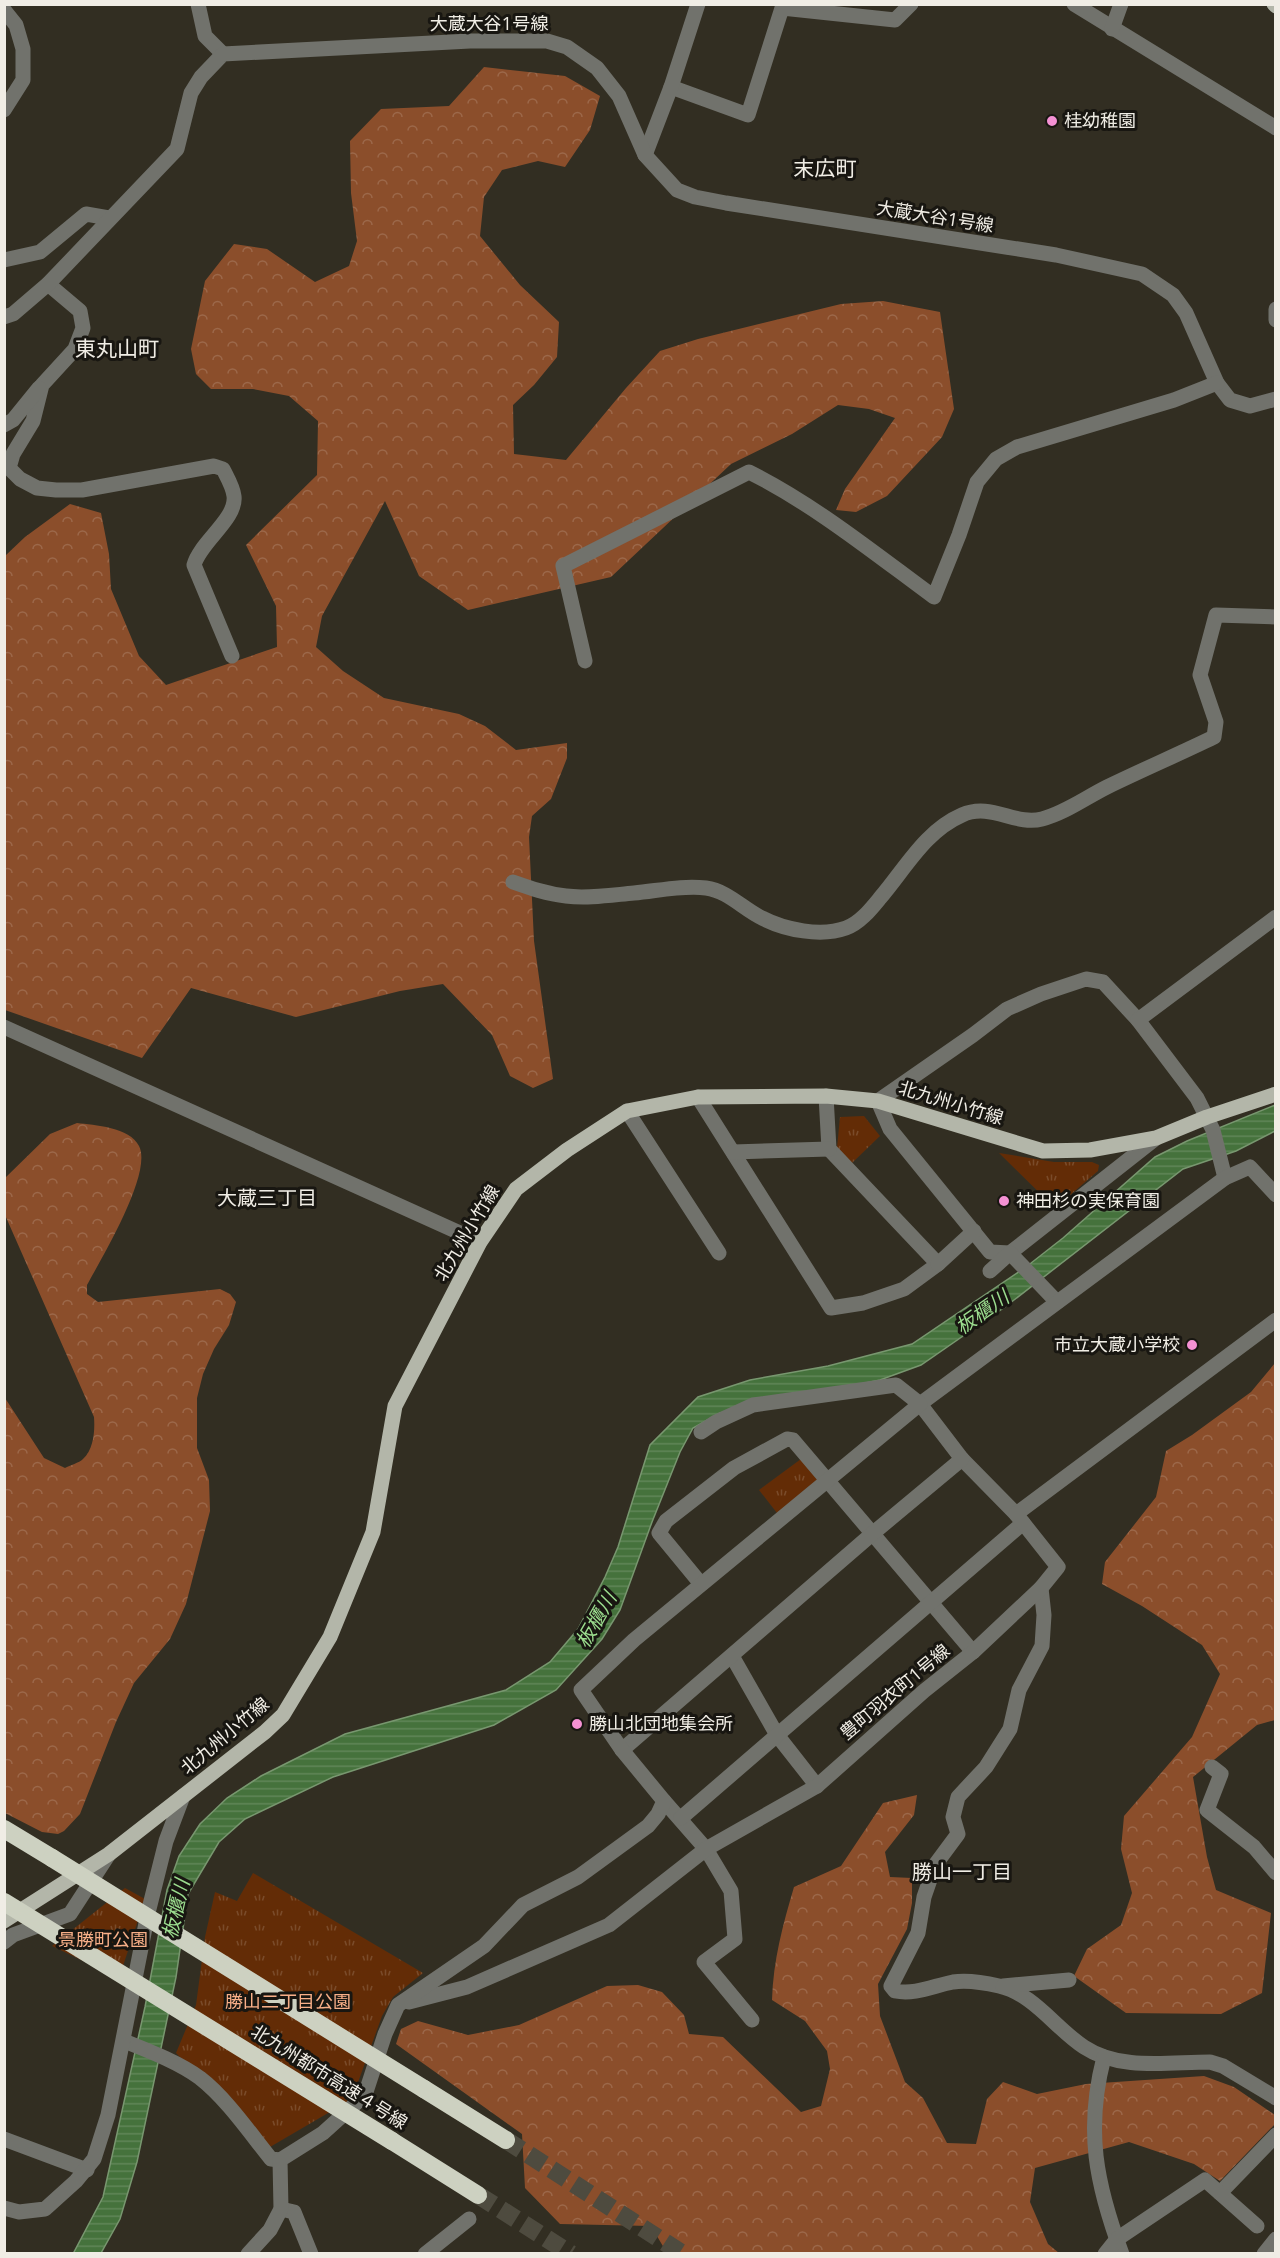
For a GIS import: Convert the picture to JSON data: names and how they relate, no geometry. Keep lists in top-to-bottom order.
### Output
{
  "streets": {
    "highway": ["北九州都市高速４号線"],
    "main road": ["北九州小竹線"],
    "street": ["大蔵大谷1号線", "豊町羽衣町1号線"]
  },
  "districts": [
    "末広町",
    "東丸山町",
    "大蔵三丁目",
    "勝山一丁目"
  ],
  "water": ["板櫃川"],
  "parks": ["景勝町公園", "勝山二丁目公園"],
  "places": [
    "桂幼稚園",
    "神田杉の実保育園",
    "市立大蔵小学校",
    "勝山北団地集会所"
  ]
}
